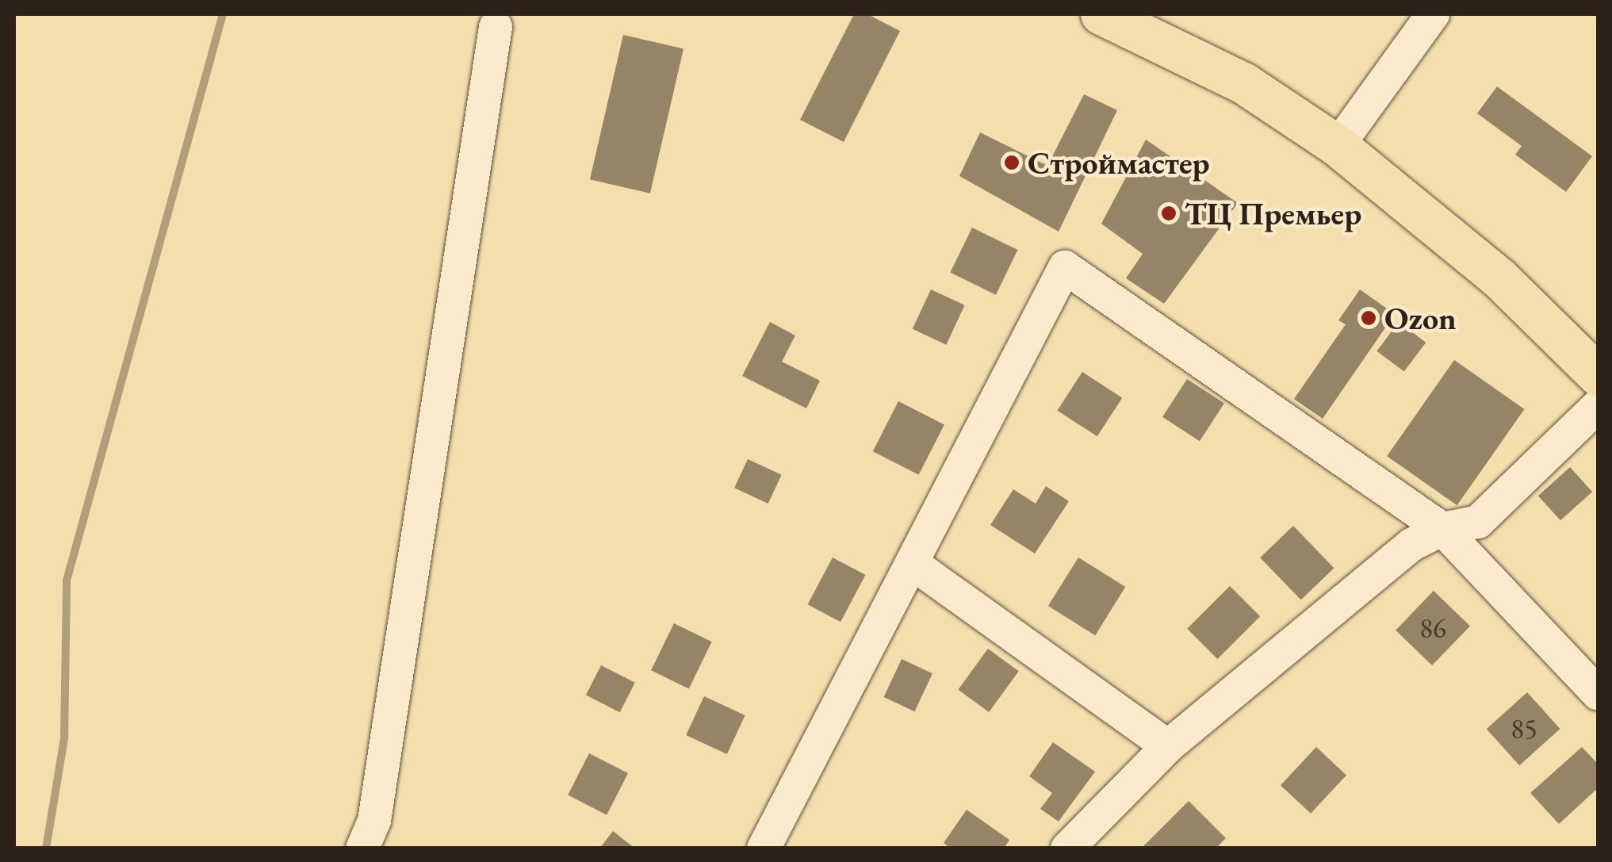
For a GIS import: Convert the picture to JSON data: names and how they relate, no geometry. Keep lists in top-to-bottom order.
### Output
{
  "places": ["Строймастер", "ТЦ Премьер", "Ozon"],
  "house_numbers": ["86", "85"]
}
